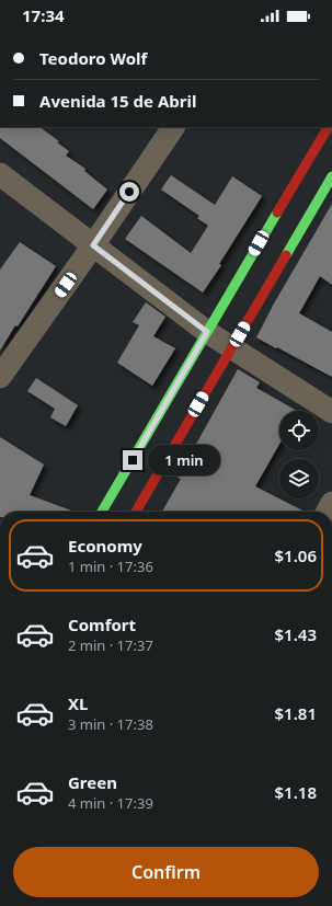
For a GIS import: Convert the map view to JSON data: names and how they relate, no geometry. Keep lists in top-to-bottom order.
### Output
{
  "page": {
    "status": "17:34",
    "banner": ["Teodoro Wolf", "Avenida 15 de Abril"],
    "bubble": "1 min",
    "list": [
      {
        "name": "Economy",
        "note": "1 min · 17:36",
        "value": "$1.06"
      },
      {
        "name": "Comfort",
        "note": "2 min · 17:37",
        "value": "$1.43"
      },
      {
        "name": "XL",
        "note": "3 min · 17:38",
        "value": "$1.81"
      },
      {
        "name": "Green",
        "note": "4 min · 17:39",
        "value": "$1.18"
      }
    ],
    "buttons": "Confirm"
  }
}
